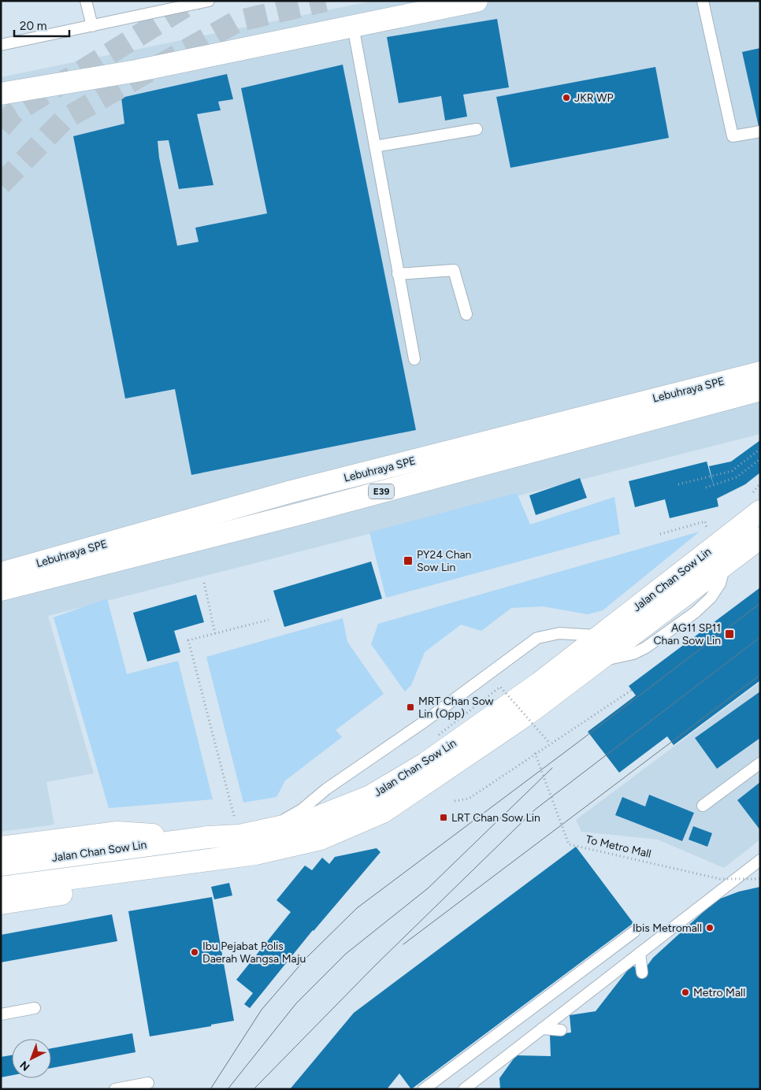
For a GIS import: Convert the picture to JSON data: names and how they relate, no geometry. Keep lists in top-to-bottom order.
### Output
{
  "streets": {
    "main road": ["Lebuhraya SPE", "E39", "Jalan Chan Sow Lin"],
    "path": ["To Metro Mall"]
  },
  "places": {
    "other": [
      "JKR WP",
      "Ibis Metromall",
      "Ibu Pejabat Polis Daerah Wangsa Maju",
      "Metro Mall"
    ],
    "transit": [
      "PY24 Chan Sow Lin",
      "AG11 SP11 Chan Sow Lin",
      "MRT Chan Sow Lin (Opp)",
      "LRT Chan Sow Lin"
    ]
  },
  "scale_bar": "20 m",
  "north": "bottom left"
}
